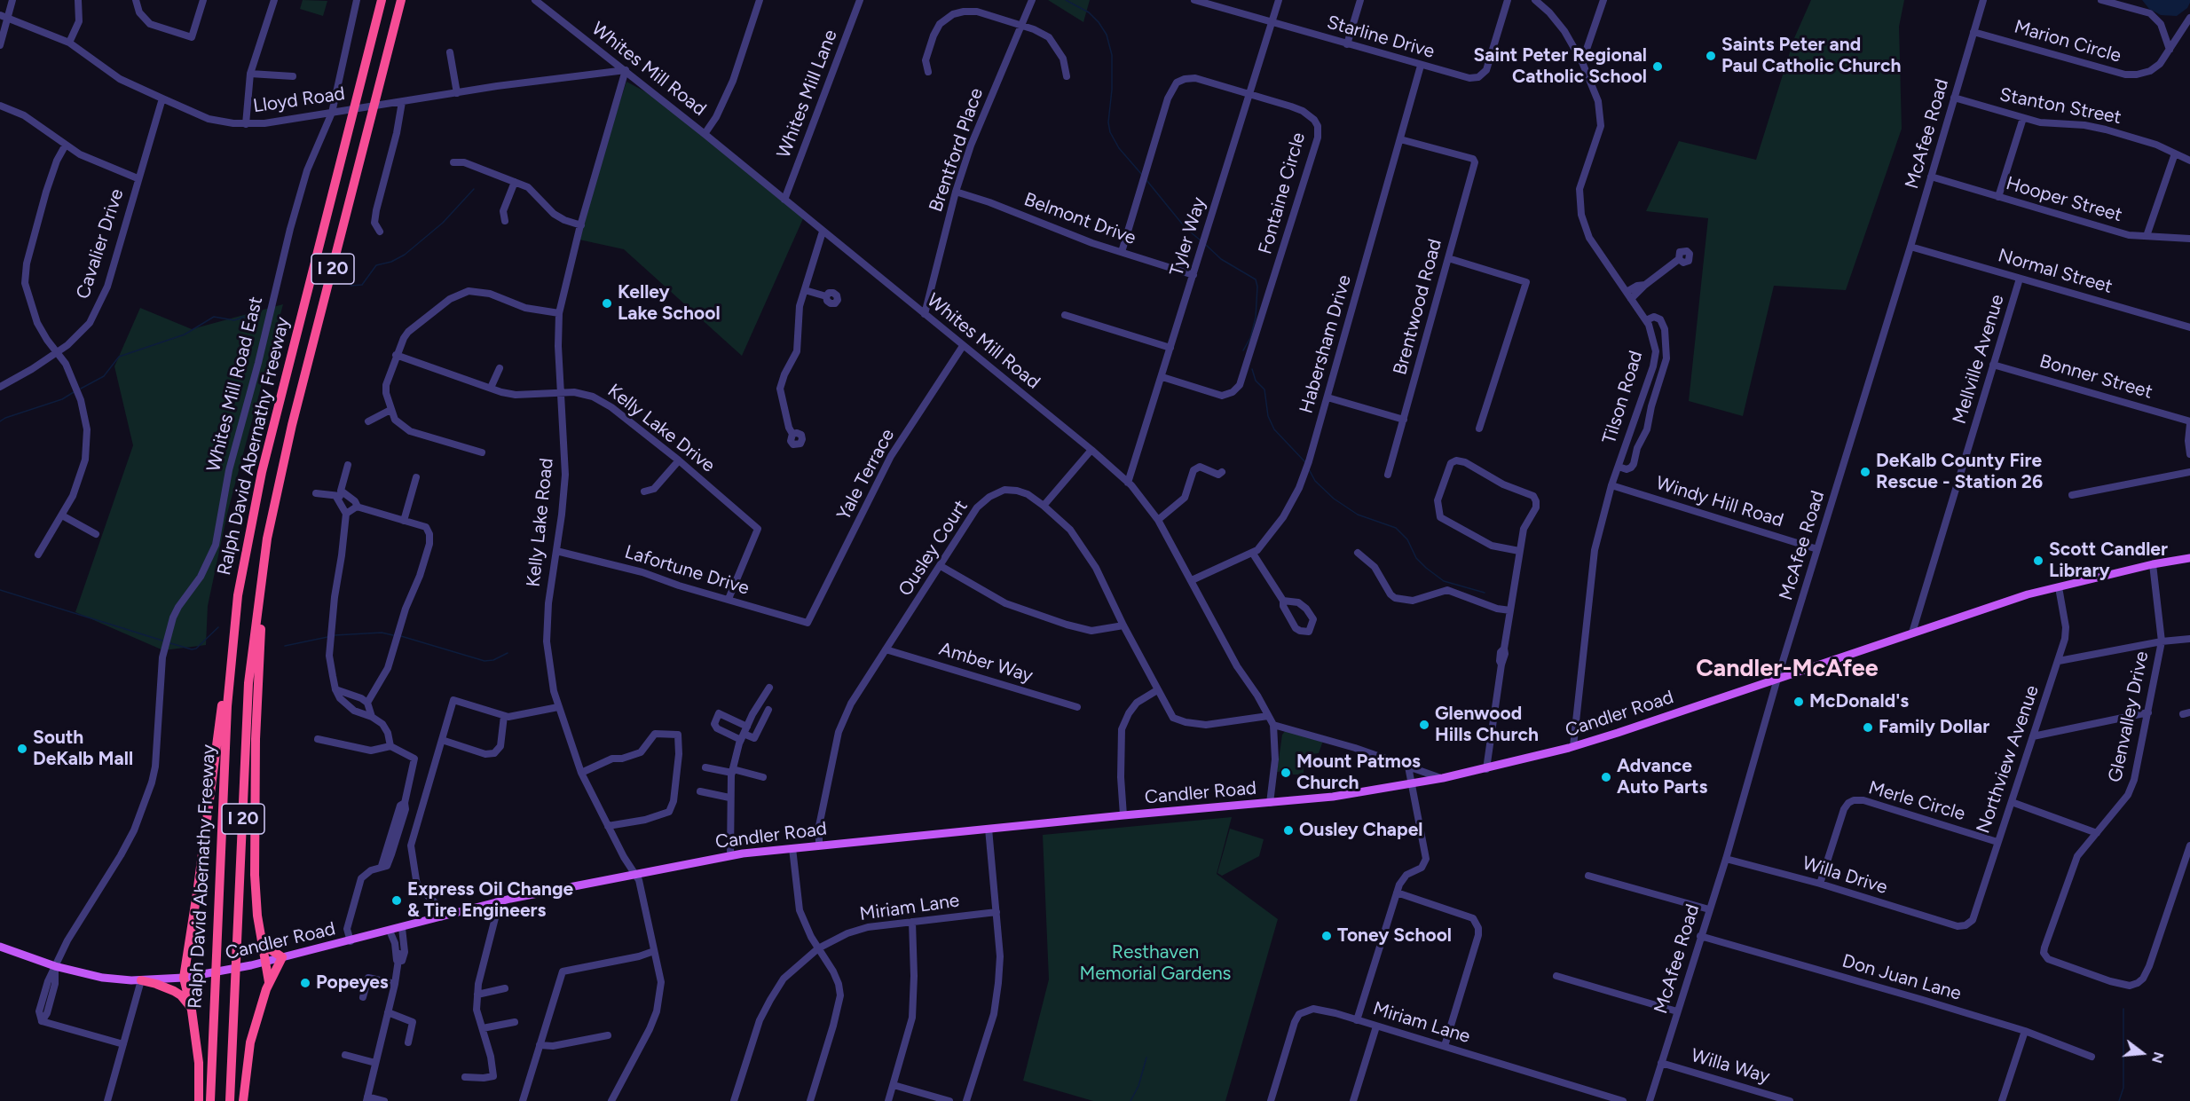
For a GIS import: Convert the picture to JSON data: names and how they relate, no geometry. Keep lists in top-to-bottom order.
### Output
{
  "streets": {
    "highway": ["I 20", "Ralph David Abernathy Freeway"],
    "main road": ["Candler Road"],
    "street": [
      "Starline Drive",
      "Marion Circle",
      "Whites Mill Road",
      "Whites Mill Lane",
      "Lloyd Road",
      "Stanton Street",
      "McAfee Road",
      "Brentford Place",
      "Fontaine Circle",
      "Hooper Street",
      "Belmont Drive",
      "Tyler Way",
      "Cavalier Drive",
      "Normal Street",
      "Brentwood Road",
      "Habersham Drive",
      "Mellville Avenue",
      "Bonner Street",
      "Whites Mill Road East",
      "Tilson Road",
      "Kelly Lake Drive",
      "Yale Terrace",
      "Windy Hill Road",
      "Kelly Lake Road",
      "Ousley Court",
      "Lafortune Drive",
      "Amber Way",
      "Glenvalley Drive",
      "Northview Avenue",
      "Merle Circle",
      "Willa Drive",
      "Miriam Lane",
      "Don Juan Lane",
      "Willa Way"
    ]
  },
  "crossings": [
    ["Starline Drive", "Tyler Way"],
    ["Starline Drive", "Habersham Drive"],
    ["Marion Circle", "McAfee Road"],
    ["Whites Mill Road", "Whites Mill Lane"],
    ["Whites Mill Road", "Lloyd Road"],
    ["Whites Mill Road", "Brentford Place"],
    ["Whites Mill Road", "Tyler Way"],
    ["Whites Mill Road", "Habersham Drive"],
    ["Whites Mill Road", "Yale Terrace"],
    ["Whites Mill Road", "Kelly Lake Road"],
    ["Whites Mill Road", "Ousley Court"],
    ["Whites Mill Road", "Candler Road"],
    ["Lloyd Road", "Cavalier Drive"],
    ["Lloyd Road", "Whites Mill Road East"],
    ["Lloyd Road", "Kelly Lake Road"],
    ["Stanton Street", "McAfee Road"],
    ["McAfee Road", "Hooper Street"],
    ["McAfee Road", "Normal Street"],
    ["McAfee Road", "Windy Hill Road"],
    ["McAfee Road", "Candler Road"],
    ["McAfee Road", "Willa Drive"],
    ["McAfee Road", "Don Juan Lane"],
    ["McAfee Road", "Willa Way"],
    ["Brentford Place", "Belmont Drive"],
    ["Fontaine Circle", "Belmont Drive"],
    ["Fontaine Circle", "Tyler Way"],
    ["Belmont Drive", "Tyler Way"],
    ["Normal Street", "Mellville Avenue"],
    ["Brentwood Road", "Habersham Drive"],
    ["Mellville Avenue", "Bonner Street"],
    ["Mellville Avenue", "Candler Road"],
    ["Whites Mill Road East", "Candler Road"],
    ["Tilson Road", "Windy Hill Road"],
    ["Tilson Road", "Candler Road"],
    ["Kelly Lake Drive", "Kelly Lake Road"],
    ["Kelly Lake Drive", "Lafortune Drive"],
    ["Yale Terrace", "Lafortune Drive"],
    ["Kelly Lake Road", "Lafortune Drive"],
    ["Kelly Lake Road", "Candler Road"],
    ["Ousley Court", "Amber Way"],
    ["Ousley Court", "Candler Road"],
    ["Candler Road", "Glenvalley Drive"],
    ["Candler Road", "Northview Avenue"],
    ["Northview Avenue", "Merle Circle"],
    ["Northview Avenue", "Willa Drive"],
    ["Merle Circle", "Willa Drive"]
  ],
  "districts": ["Candler-McAfee"],
  "parks": ["Resthaven Memorial Gardens"],
  "places": [
    "Saints Peter and Paul Catholic Church",
    "Saint Peter Regional Catholic School",
    "Kelley Lake School",
    "DeKalb County Fire Rescue - Station 26",
    "Scott Candler Library",
    "McDonald's",
    "Glenwood Hills Church",
    "Family Dollar",
    "South DeKalb Mall",
    "Mount Patmos Church",
    "Advance Auto Parts",
    "Ousley Chapel",
    "Express Oil Change & Tire Engineers",
    "Toney School",
    "Popeyes"
  ],
  "north": "right"
}
